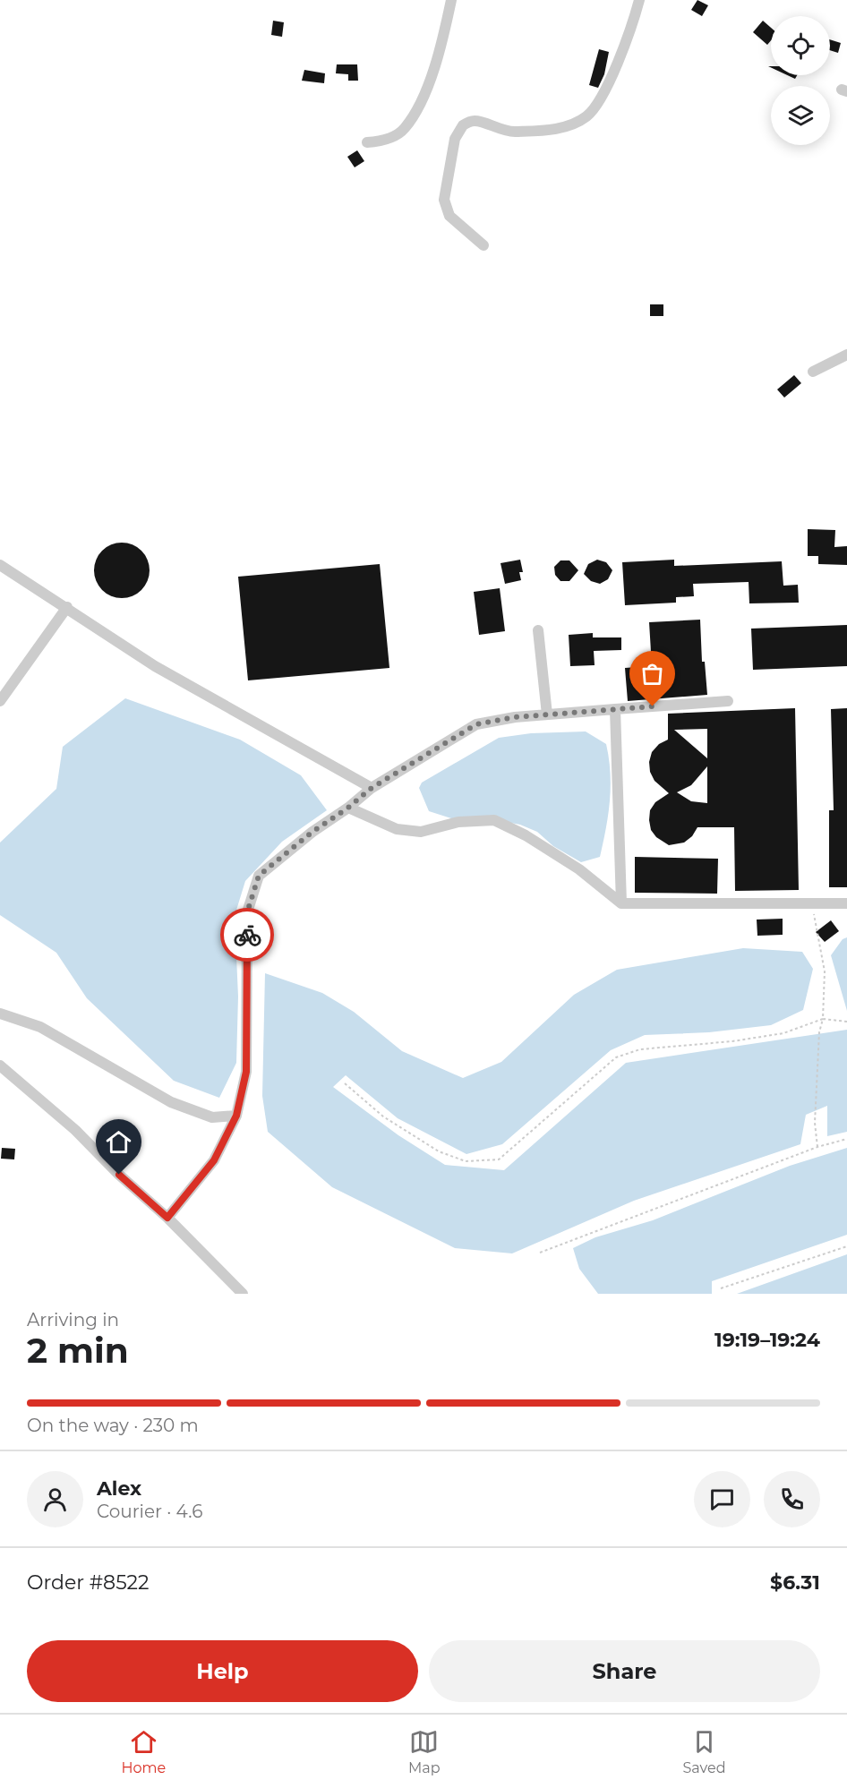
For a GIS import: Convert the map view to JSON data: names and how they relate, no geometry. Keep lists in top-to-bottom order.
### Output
{
  "page": {
    "heading": ["2 min", "Arriving in", "19:19–19:24"],
    "panel": [
      "Alex",
      "Courier · 4.6",
      "Order #8522",
      "$6.31"
    ],
    "bar": "On the way · 230 m",
    "buttons": ["Help", "Share"],
    "tabs": ["Home", "Map", "Saved"]
  }
}
